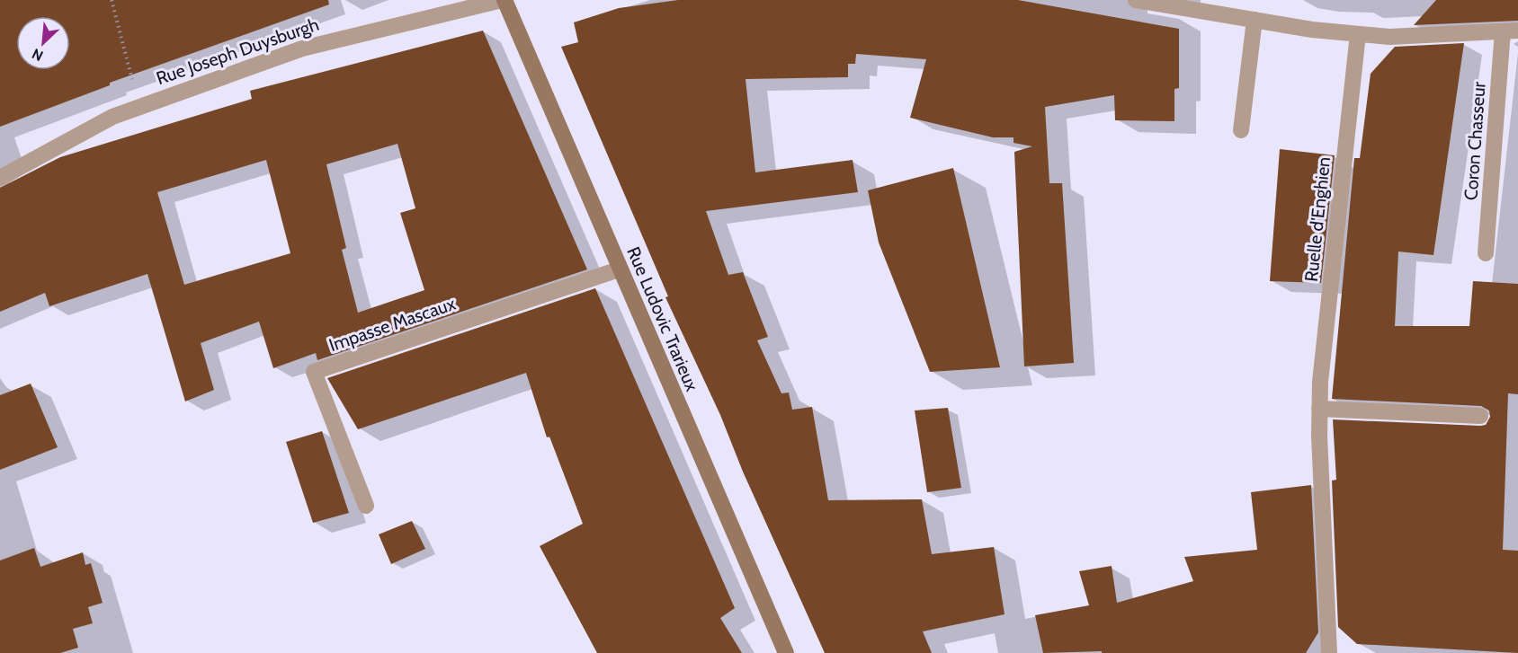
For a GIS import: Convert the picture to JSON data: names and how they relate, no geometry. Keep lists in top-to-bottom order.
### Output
{
  "streets": {
    "street": [
      "Rue Joseph Duysburgh",
      "Coron Chasseur",
      "Ruelle d'Enghien",
      "Rue Ludovic Trarieux",
      "Impasse Mascaux"
    ]
  },
  "crossings": [
    ["Rue Joseph Duysburgh", "Rue Ludovic Trarieux"],
    ["Rue Ludovic Trarieux", "Impasse Mascaux"]
  ],
  "north": "bottom left"
}
